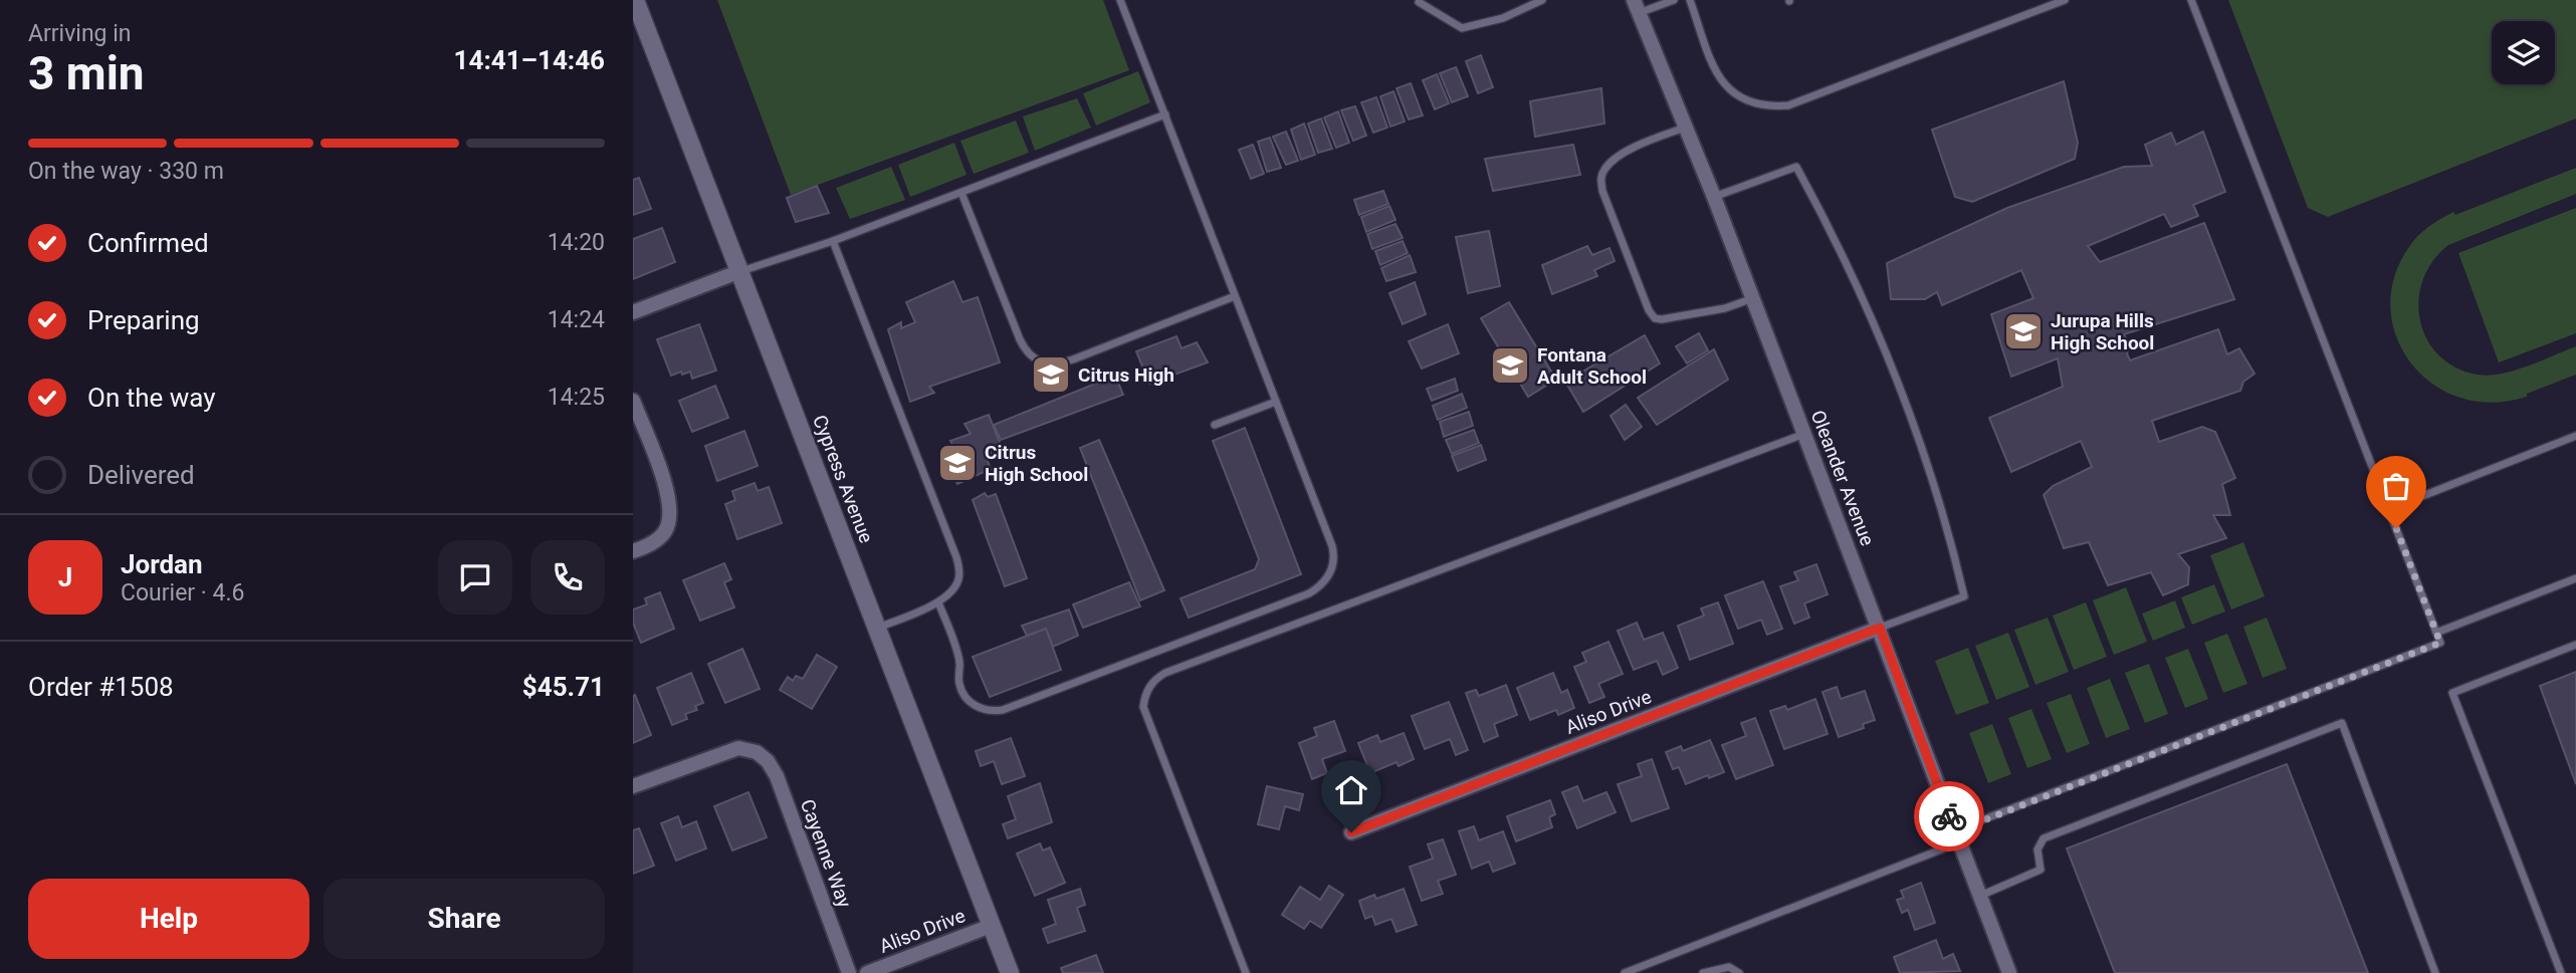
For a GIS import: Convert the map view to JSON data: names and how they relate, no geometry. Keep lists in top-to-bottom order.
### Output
{
  "streets": {
    "street": [
      "Oleander Avenue",
      "Cypress Avenue",
      "Aliso Drive",
      "Cayenne Way"
    ]
  },
  "crossings": [
    ["Oleander Avenue", "Aliso Drive"],
    ["Cypress Avenue", "Aliso Drive"]
  ],
  "places": {
    "school or university": [
      "Jurupa Hills High School",
      "Fontana Adult School",
      "Citrus High",
      "Citrus High School"
    ]
  },
  "page": {
    "heading": ["3 min", "Arriving in", "14:41–14:46"],
    "panel": [
      "Jordan",
      "Courier · 4.6",
      "Order #1508",
      "$45.71"
    ],
    "bar": "On the way · 330 m",
    "list": [
      ["Confirmed", "14:20"],
      ["Preparing", "14:24"],
      ["On the way", "14:25"],
      "Delivered"
    ],
    "round": "J",
    "buttons": ["Help", "Share"]
  }
}
